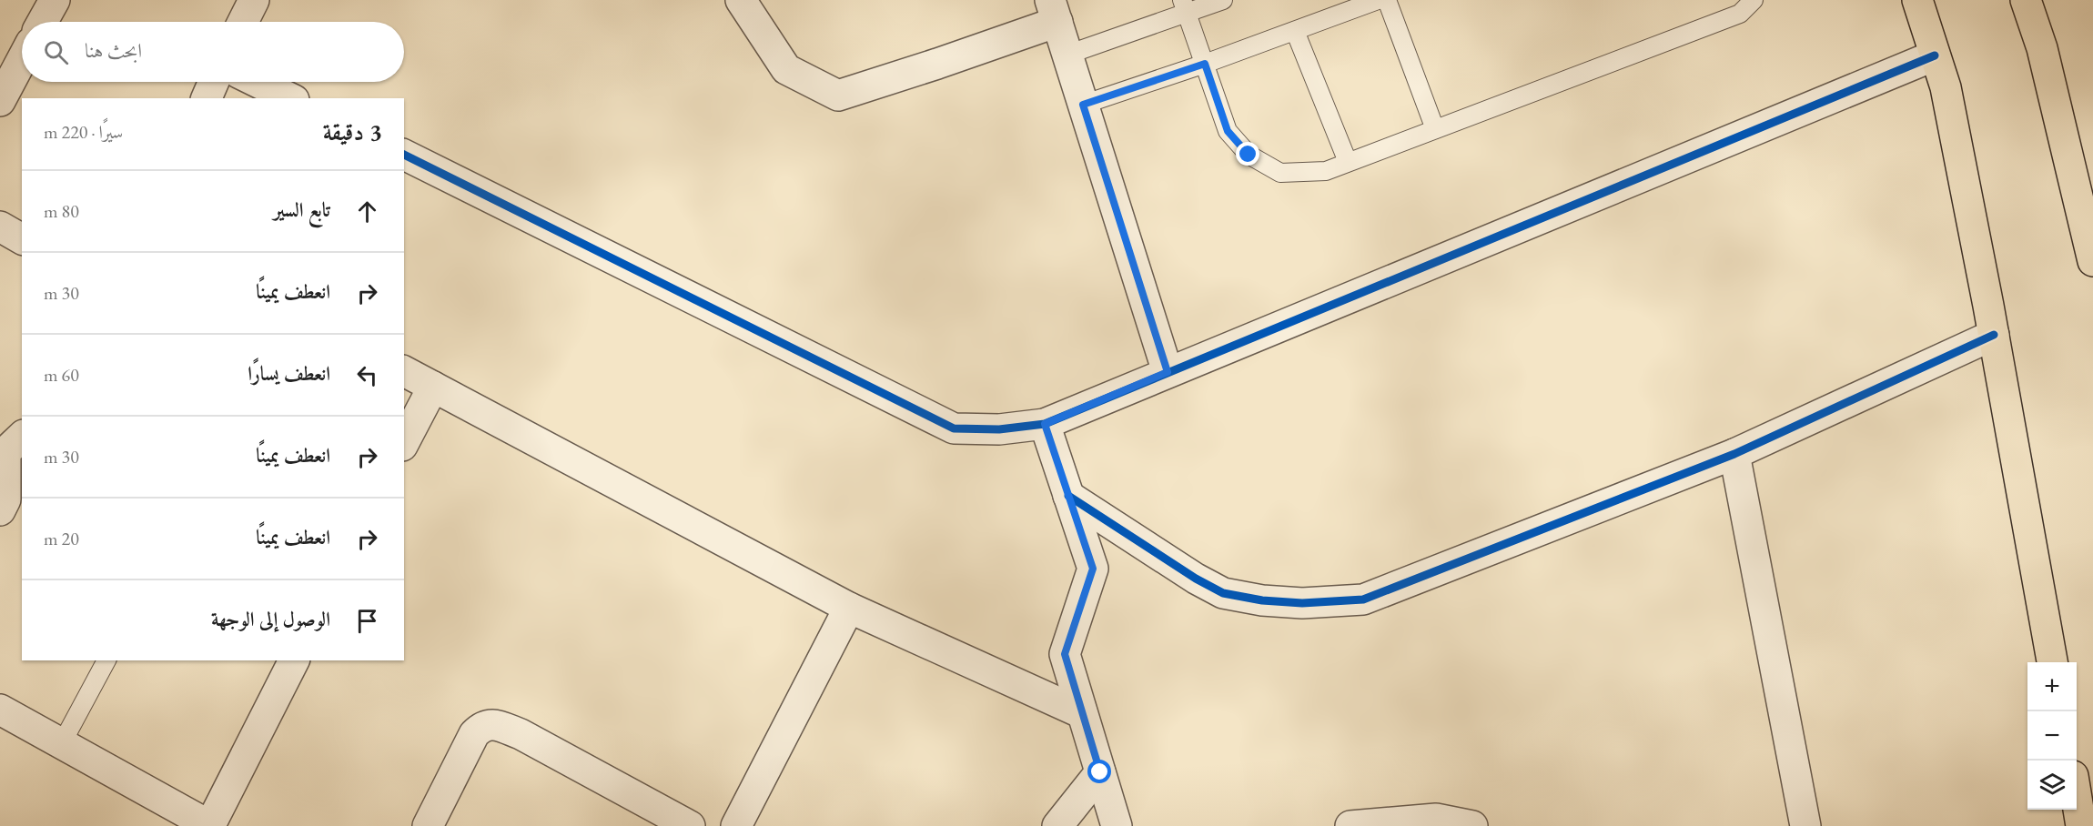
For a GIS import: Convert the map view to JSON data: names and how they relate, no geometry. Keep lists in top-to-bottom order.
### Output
{
  "page": {
    "search": "ابحث هنا",
    "heading": ["3 دقيقة", "سيرًا · 220 m"],
    "list": [
      ["تابع السير", "80 m"],
      ["انعطف يمينًا", "30 m"],
      ["انعطف يسارًا", "60 m"],
      ["انعطف يمينًا", "30 m"],
      ["انعطف يمينًا", "20 m"],
      "الوصول إلى الوجهة"
    ],
    "map_buttons": ["+", "−"]
  }
}
